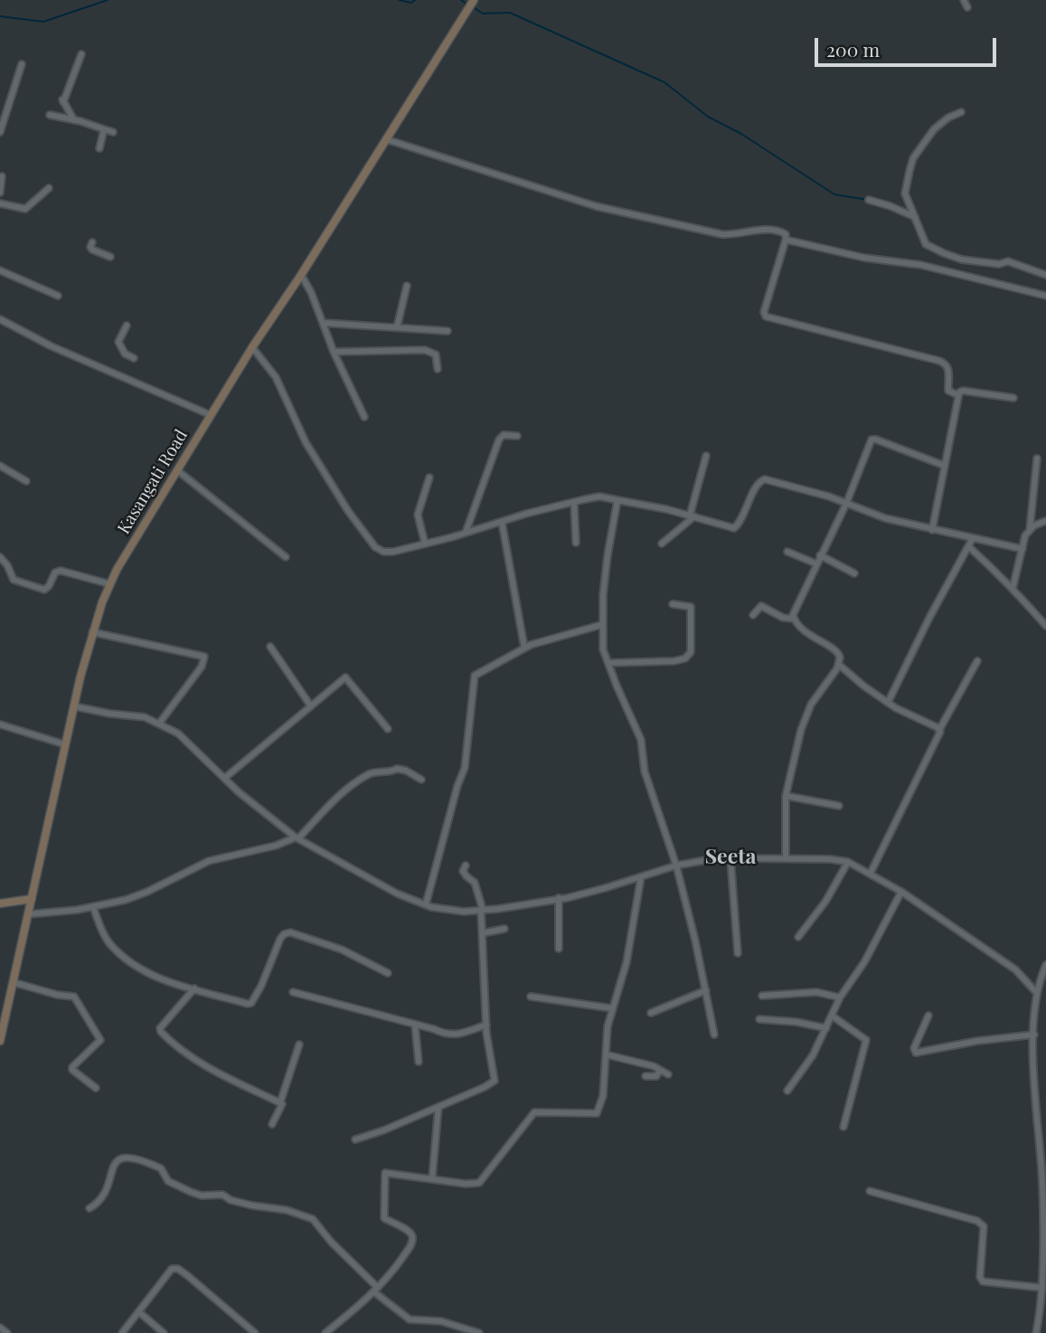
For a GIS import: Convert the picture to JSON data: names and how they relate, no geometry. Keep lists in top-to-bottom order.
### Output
{
  "streets": {
    "street": ["Kasangati Road"]
  },
  "districts": ["Seeta"],
  "scale_bar": "200 m"
}
